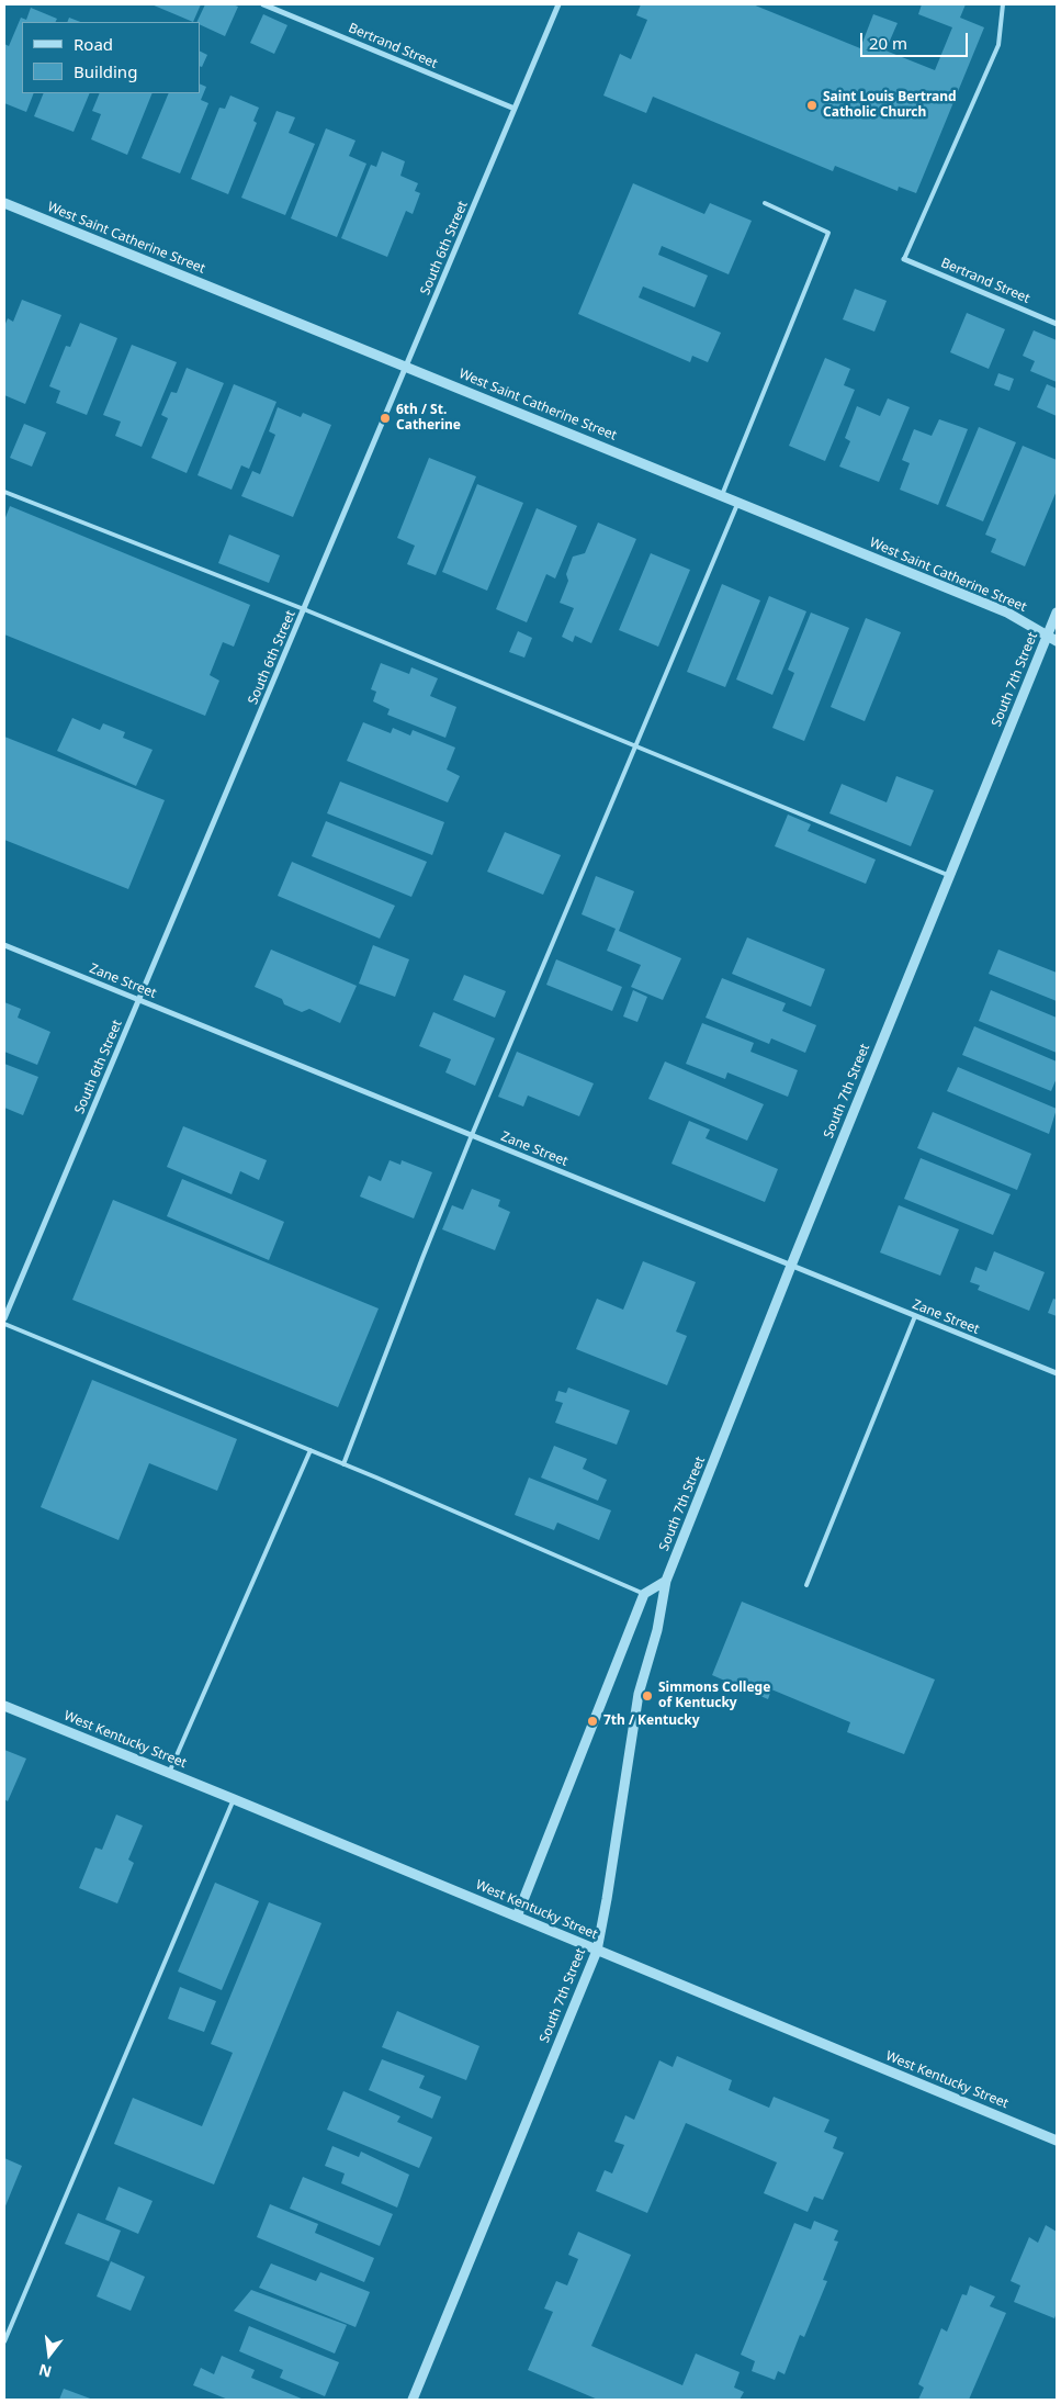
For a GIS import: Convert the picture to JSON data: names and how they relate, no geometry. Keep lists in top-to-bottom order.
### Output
{
  "streets": {
    "street": [
      "Bertrand Street",
      "West Saint Catherine Street",
      "South 6th Street",
      "South 7th Street",
      "Zane Street",
      "West Kentucky Street"
    ]
  },
  "crossings": [
    ["Bertrand Street", "South 6th Street"],
    ["West Saint Catherine Street", "South 6th Street"],
    ["West Saint Catherine Street", "South 7th Street"],
    ["South 6th Street", "Zane Street"],
    ["South 7th Street", "Zane Street"],
    ["South 7th Street", "West Kentucky Street"]
  ],
  "places": [
    "Saint Louis Bertrand Catholic Church",
    "6th / St. Catherine",
    "Simmons College of Kentucky",
    "7th / Kentucky"
  ],
  "legend": ["Road", "Building"],
  "scale_bar": "20 m",
  "north": "bottom"
}
